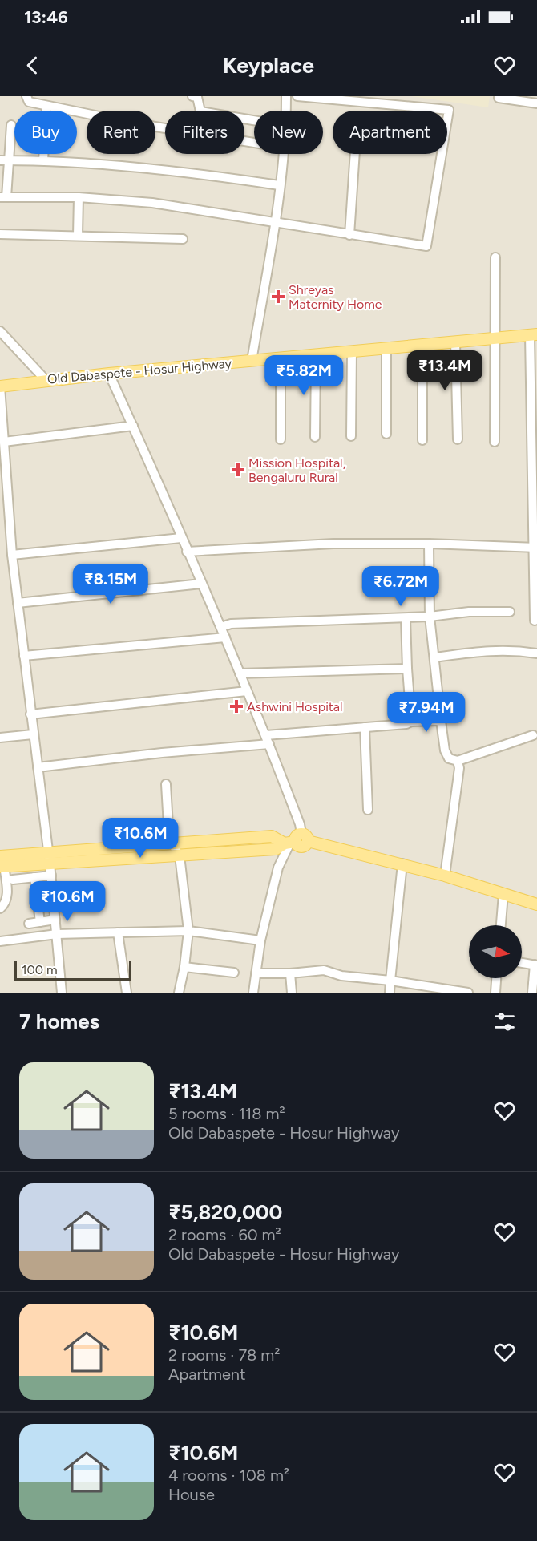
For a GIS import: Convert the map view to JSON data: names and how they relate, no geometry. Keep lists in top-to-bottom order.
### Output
{
  "streets": {
    "main road": ["Old Dabaspete - Hosur Highway"]
  },
  "places": {
    "health": ["Shreyas Maternity Home", "Mission Hospital, Bengaluru Rural", "Ashwini Hospital"]
  },
  "scale_bar": "100 m",
  "north": "right",
  "page": {
    "status": "13:46",
    "header": "Keyplace",
    "chip": [
      "Buy",
      "Rent",
      "Filters",
      "New",
      "Apartment"
    ],
    "price": [
      "₹13.4M",
      "₹5.82M",
      "₹8.15M",
      "₹6.72M",
      "₹7.94M",
      "₹10.6M",
      "₹10.6M"
    ],
    "scale": "100 m",
    "heading": "7 homes",
    "list": [
      {
        "name": "₹13.4M",
        "note": "5 rooms · 118 m² · Old Dabaspete - Hosur Highway"
      },
      {
        "name": "₹5,820,000",
        "note": "2 rooms · 60 m² · Old Dabaspete - Hosur Highway"
      },
      {
        "name": "₹10.6M",
        "note": "2 rooms · 78 m² · Apartment"
      },
      {
        "name": "₹10.6M",
        "note": "4 rooms · 108 m² · House"
      }
    ]
  }
}
